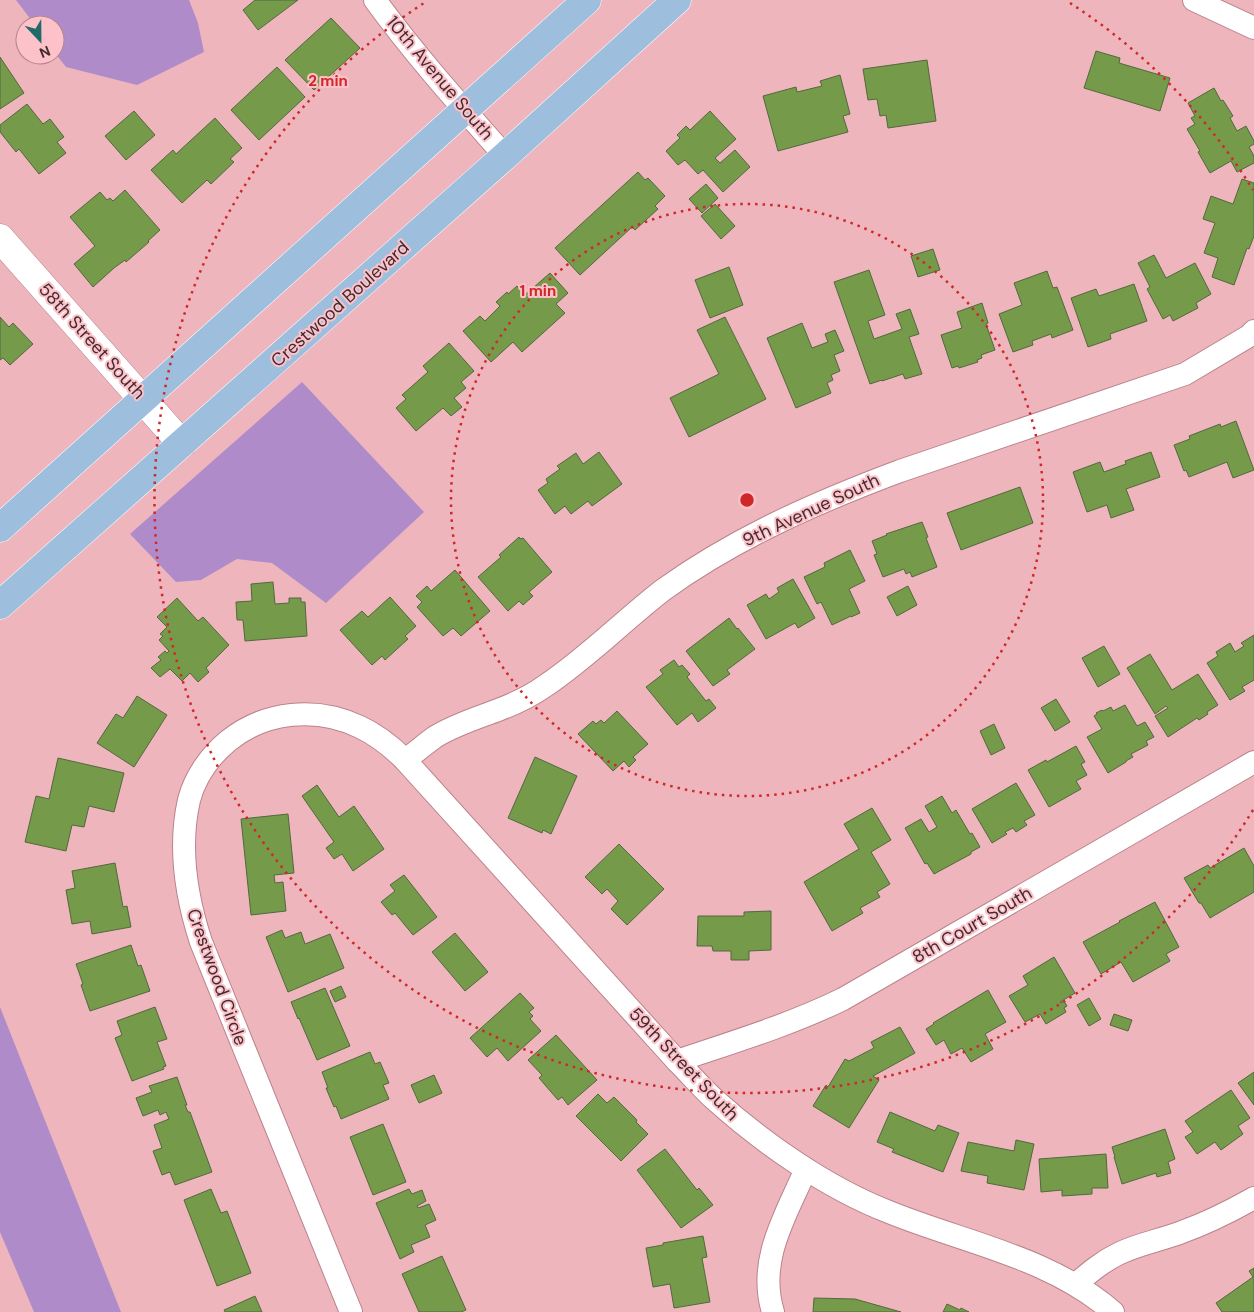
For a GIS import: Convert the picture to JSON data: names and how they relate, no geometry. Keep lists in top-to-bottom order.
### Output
{
  "streets": {
    "main road": ["Crestwood Boulevard"],
    "street": [
      "10th Avenue South",
      "58th Street South",
      "9th Avenue South",
      "8th Court South",
      "Crestwood Circle",
      "59th Street South"
    ]
  },
  "crossings": [
    ["10th Avenue South", "Crestwood Boulevard"],
    ["Crestwood Boulevard", "58th Street South"],
    ["9th Avenue South", "Crestwood Circle"],
    ["9th Avenue South", "59th Street South"],
    ["8th Court South", "59th Street South"],
    ["Crestwood Circle", "59th Street South"]
  ],
  "north": "bottom",
  "rings": ["2 min", "1 min"]
}
